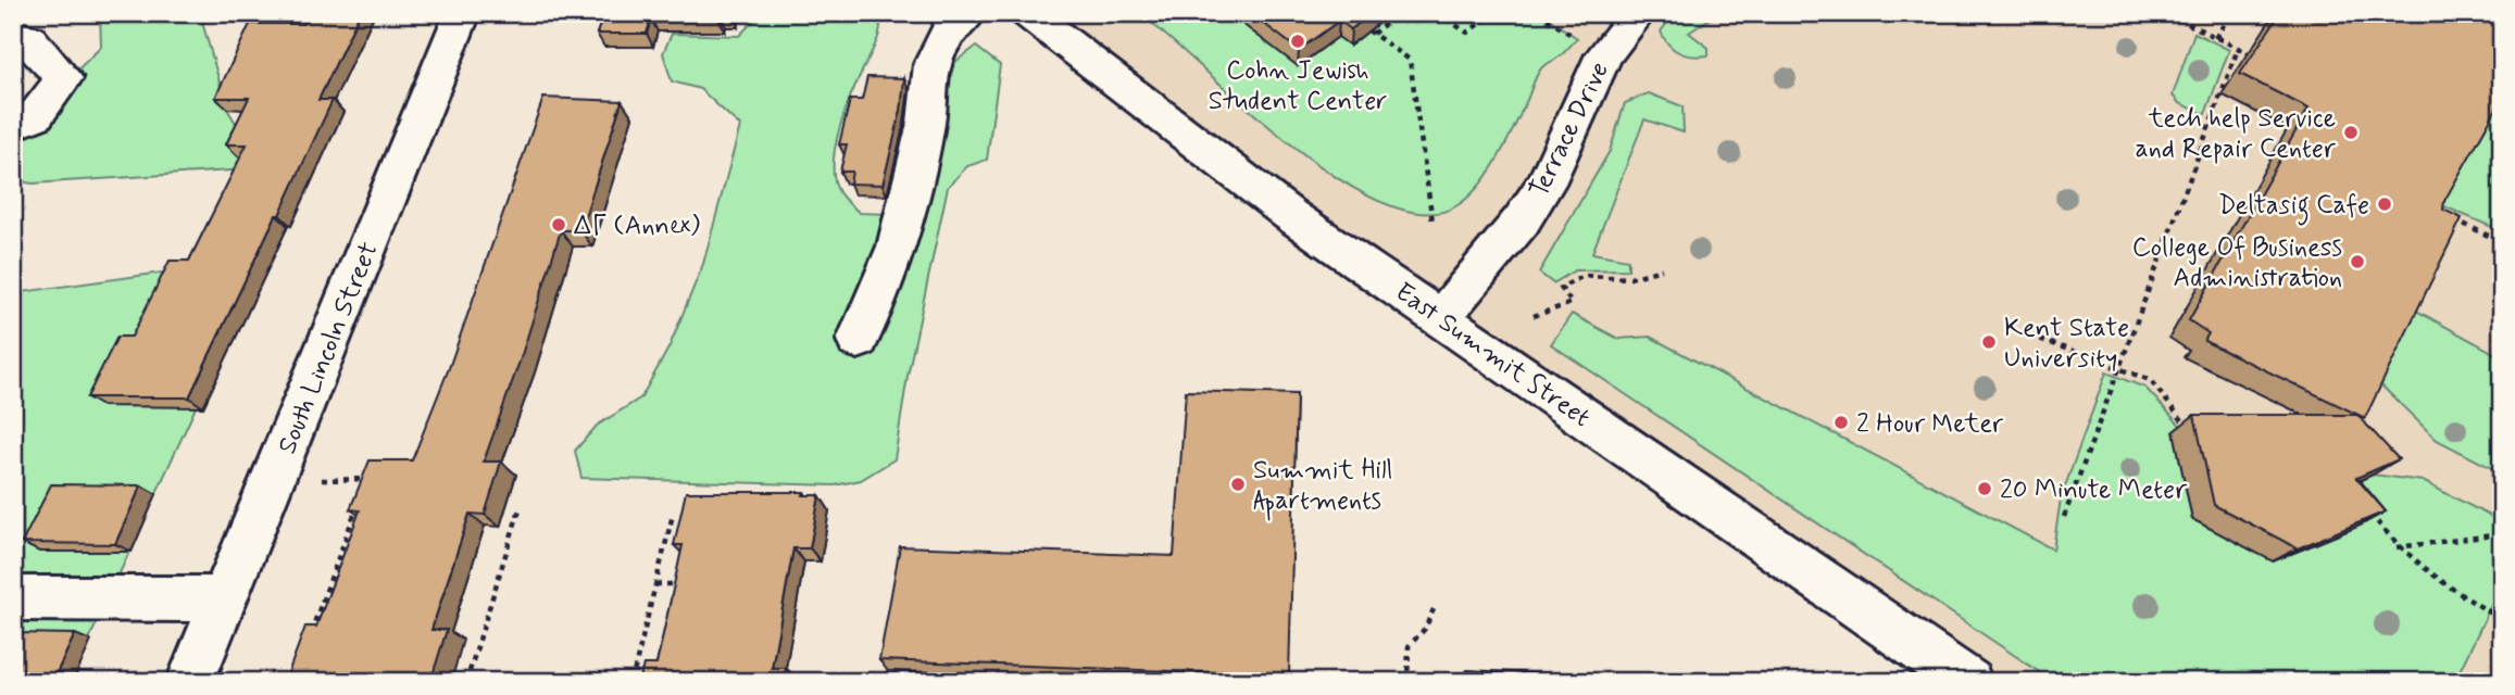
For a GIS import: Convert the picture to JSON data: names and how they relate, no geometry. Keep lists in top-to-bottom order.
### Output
{
  "streets": {
    "street": ["Terrace Drive", "South Lincoln Street", "East Summit Street"]
  },
  "crossings": [
    ["Terrace Drive", "East Summit Street"]
  ],
  "places": [
    "Cohn Jewish Student Center",
    "tech help Service and Repair Center",
    "Deltasig Cafe",
    "ΔΓ (Annex)",
    "College Of Business Administration",
    "Kent State University",
    "2 Hour Meter",
    "Summit Hill Apartments",
    "20 Minute Meter"
  ]
}
